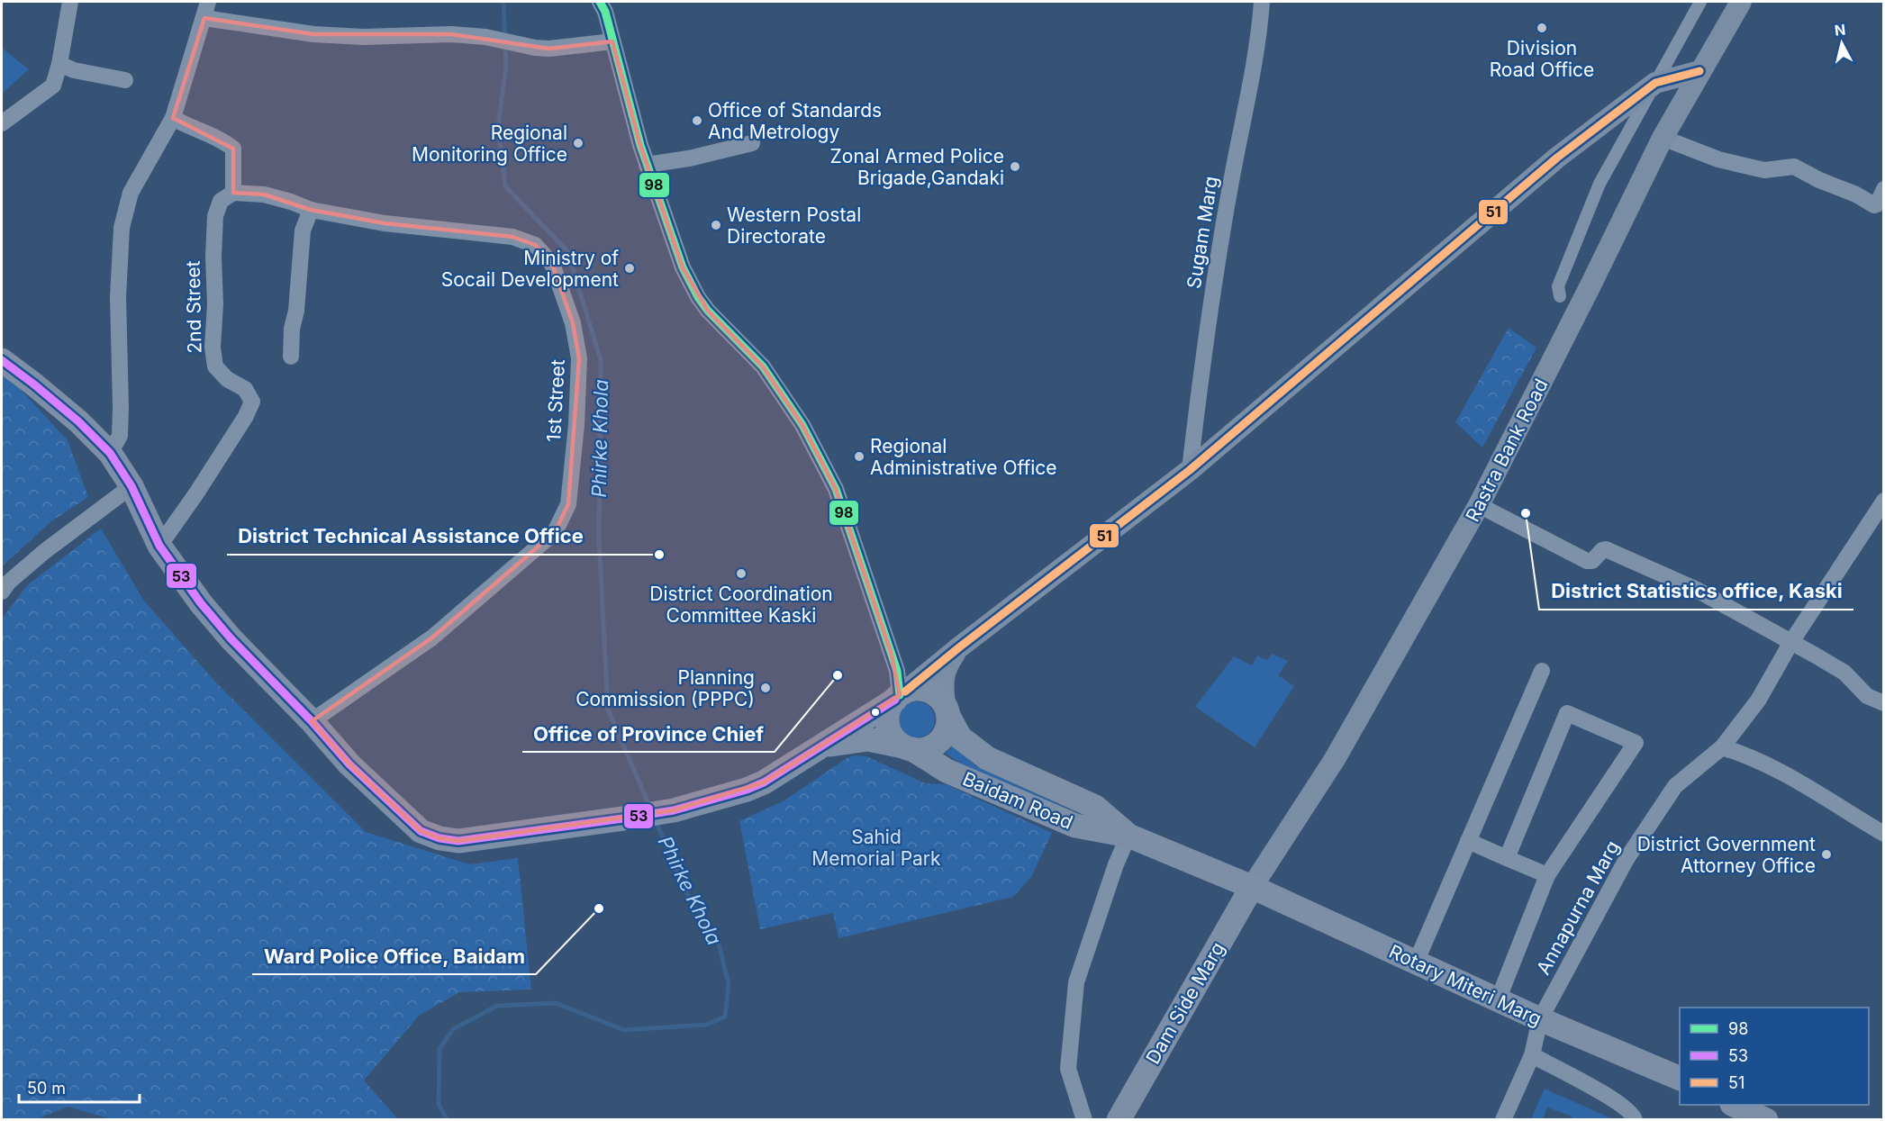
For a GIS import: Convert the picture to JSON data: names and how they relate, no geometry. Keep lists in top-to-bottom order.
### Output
{
  "streets": {
    "main road": [
      "Rastra Bank Road",
      "Baidam Road",
      "Rotary Miteri Marg",
      "Dam Side Marg"
    ],
    "street": [
      "Sugam Marg",
      "2nd Street",
      "1st Street",
      "Annapurna Marg"
    ]
  },
  "crossings": [
    ["2nd Street", "1st Street"],
    ["2nd Street", "Baidam Road"],
    ["1st Street", "Baidam Road"],
    ["Rastra Bank Road", "Baidam Road"],
    ["Rastra Bank Road", "Rotary Miteri Marg"],
    ["Rastra Bank Road", "Dam Side Marg"],
    ["Baidam Road", "Rotary Miteri Marg"],
    ["Baidam Road", "Dam Side Marg"],
    ["Annapurna Marg", "Rotary Miteri Marg"],
    ["Rotary Miteri Marg", "Dam Side Marg"]
  ],
  "water": ["Phirke Khola"],
  "parks": ["Sahid Memorial Park"],
  "places": [
    "Division Road Office",
    "Office of Standards And Metrology",
    "Regional Monitoring Office",
    "Zonal Armed Police Brigade,Gandaki",
    "Western Postal Directorate",
    "Ministry of Socail Development",
    "Regional Administrative Office",
    "District Statistics office, Kaski",
    "District Technical Assistance Office",
    "District Coordination Committee Kaski",
    "Office of Province Chief",
    "Planning Commission (PPPC)",
    "District Government Attorney Office",
    "Ward Police Office, Baidam"
  ],
  "lines": ["transit line 98", "transit line 51", "transit line 53"],
  "legend": ["98", "53", "51"],
  "scale_bar": "50 m",
  "north": "top"
}
